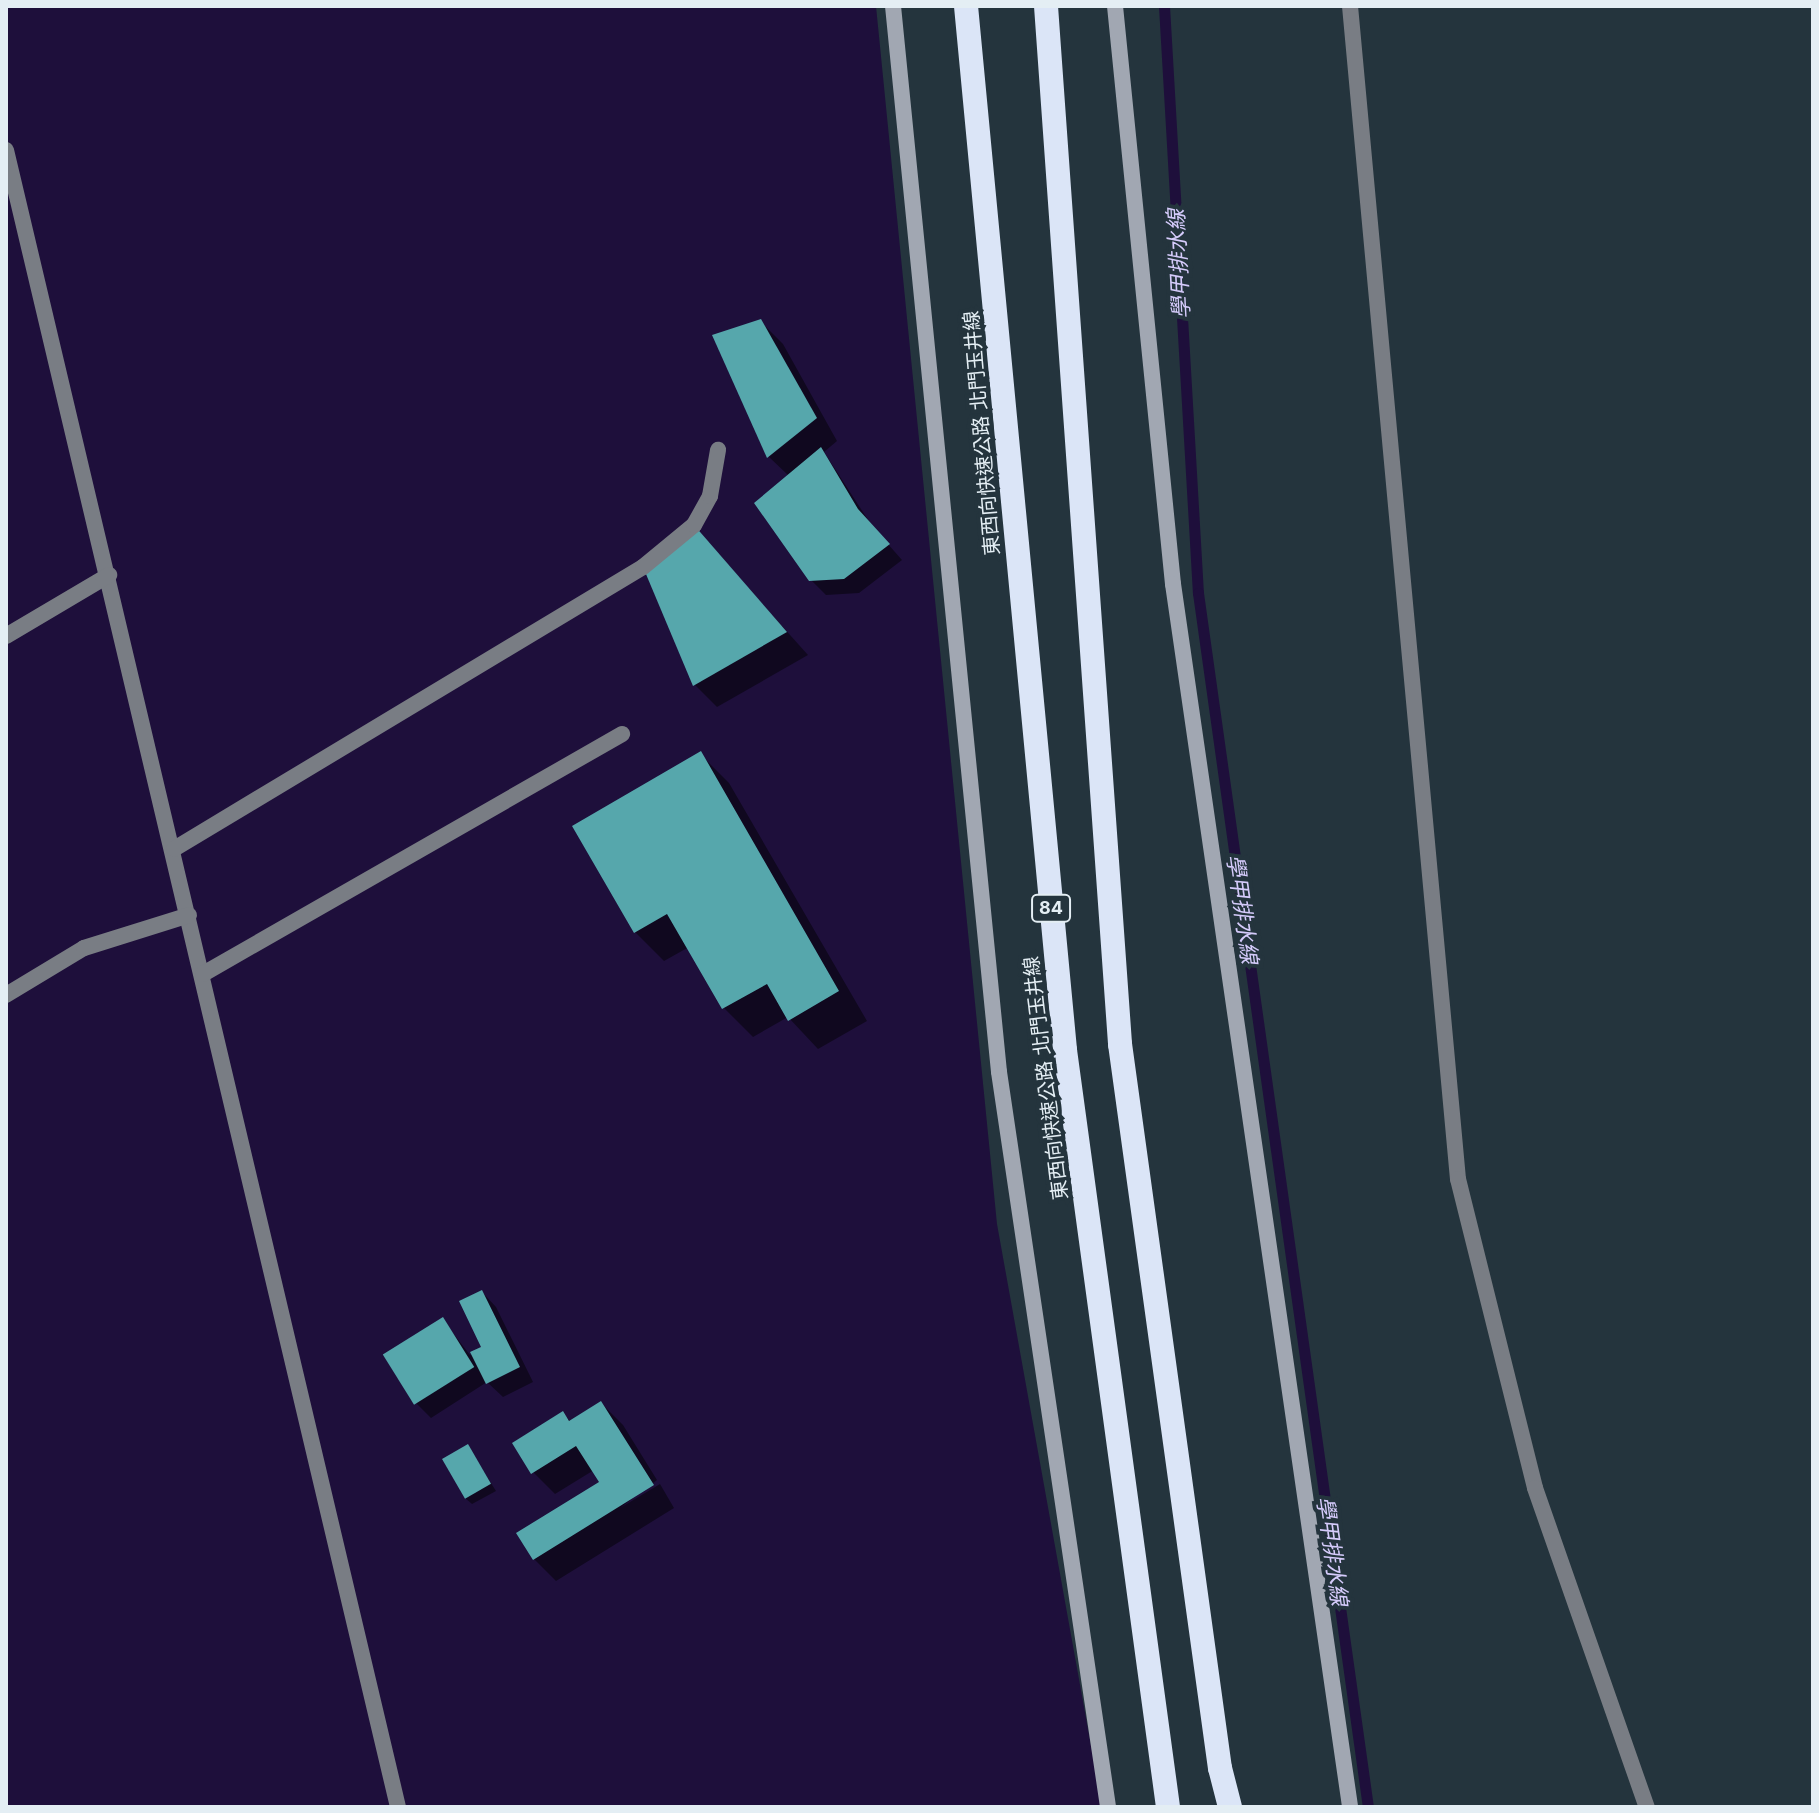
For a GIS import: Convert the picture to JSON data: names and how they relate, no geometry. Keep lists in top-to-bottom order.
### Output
{
  "streets": {
    "highway": ["東西向快速公路 北門玉井線", "84"]
  },
  "water": ["學甲排水線"]
}
